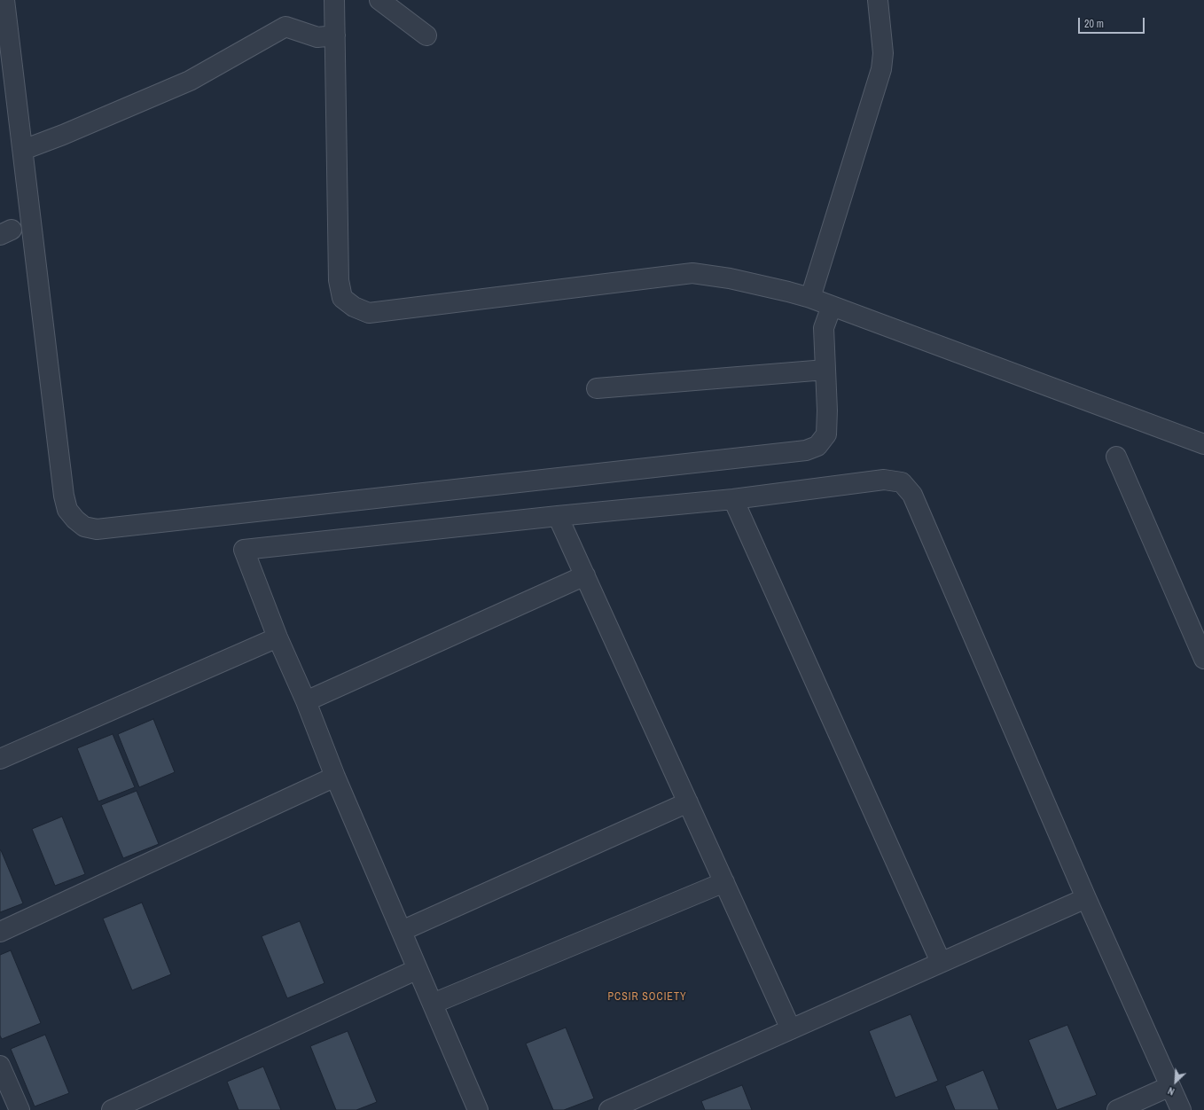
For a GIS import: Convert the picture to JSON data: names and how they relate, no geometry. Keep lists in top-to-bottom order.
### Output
{
  "districts": ["PCSIR SOCIETY"],
  "scale_bar": "20 m",
  "north": "bottom left"
}
